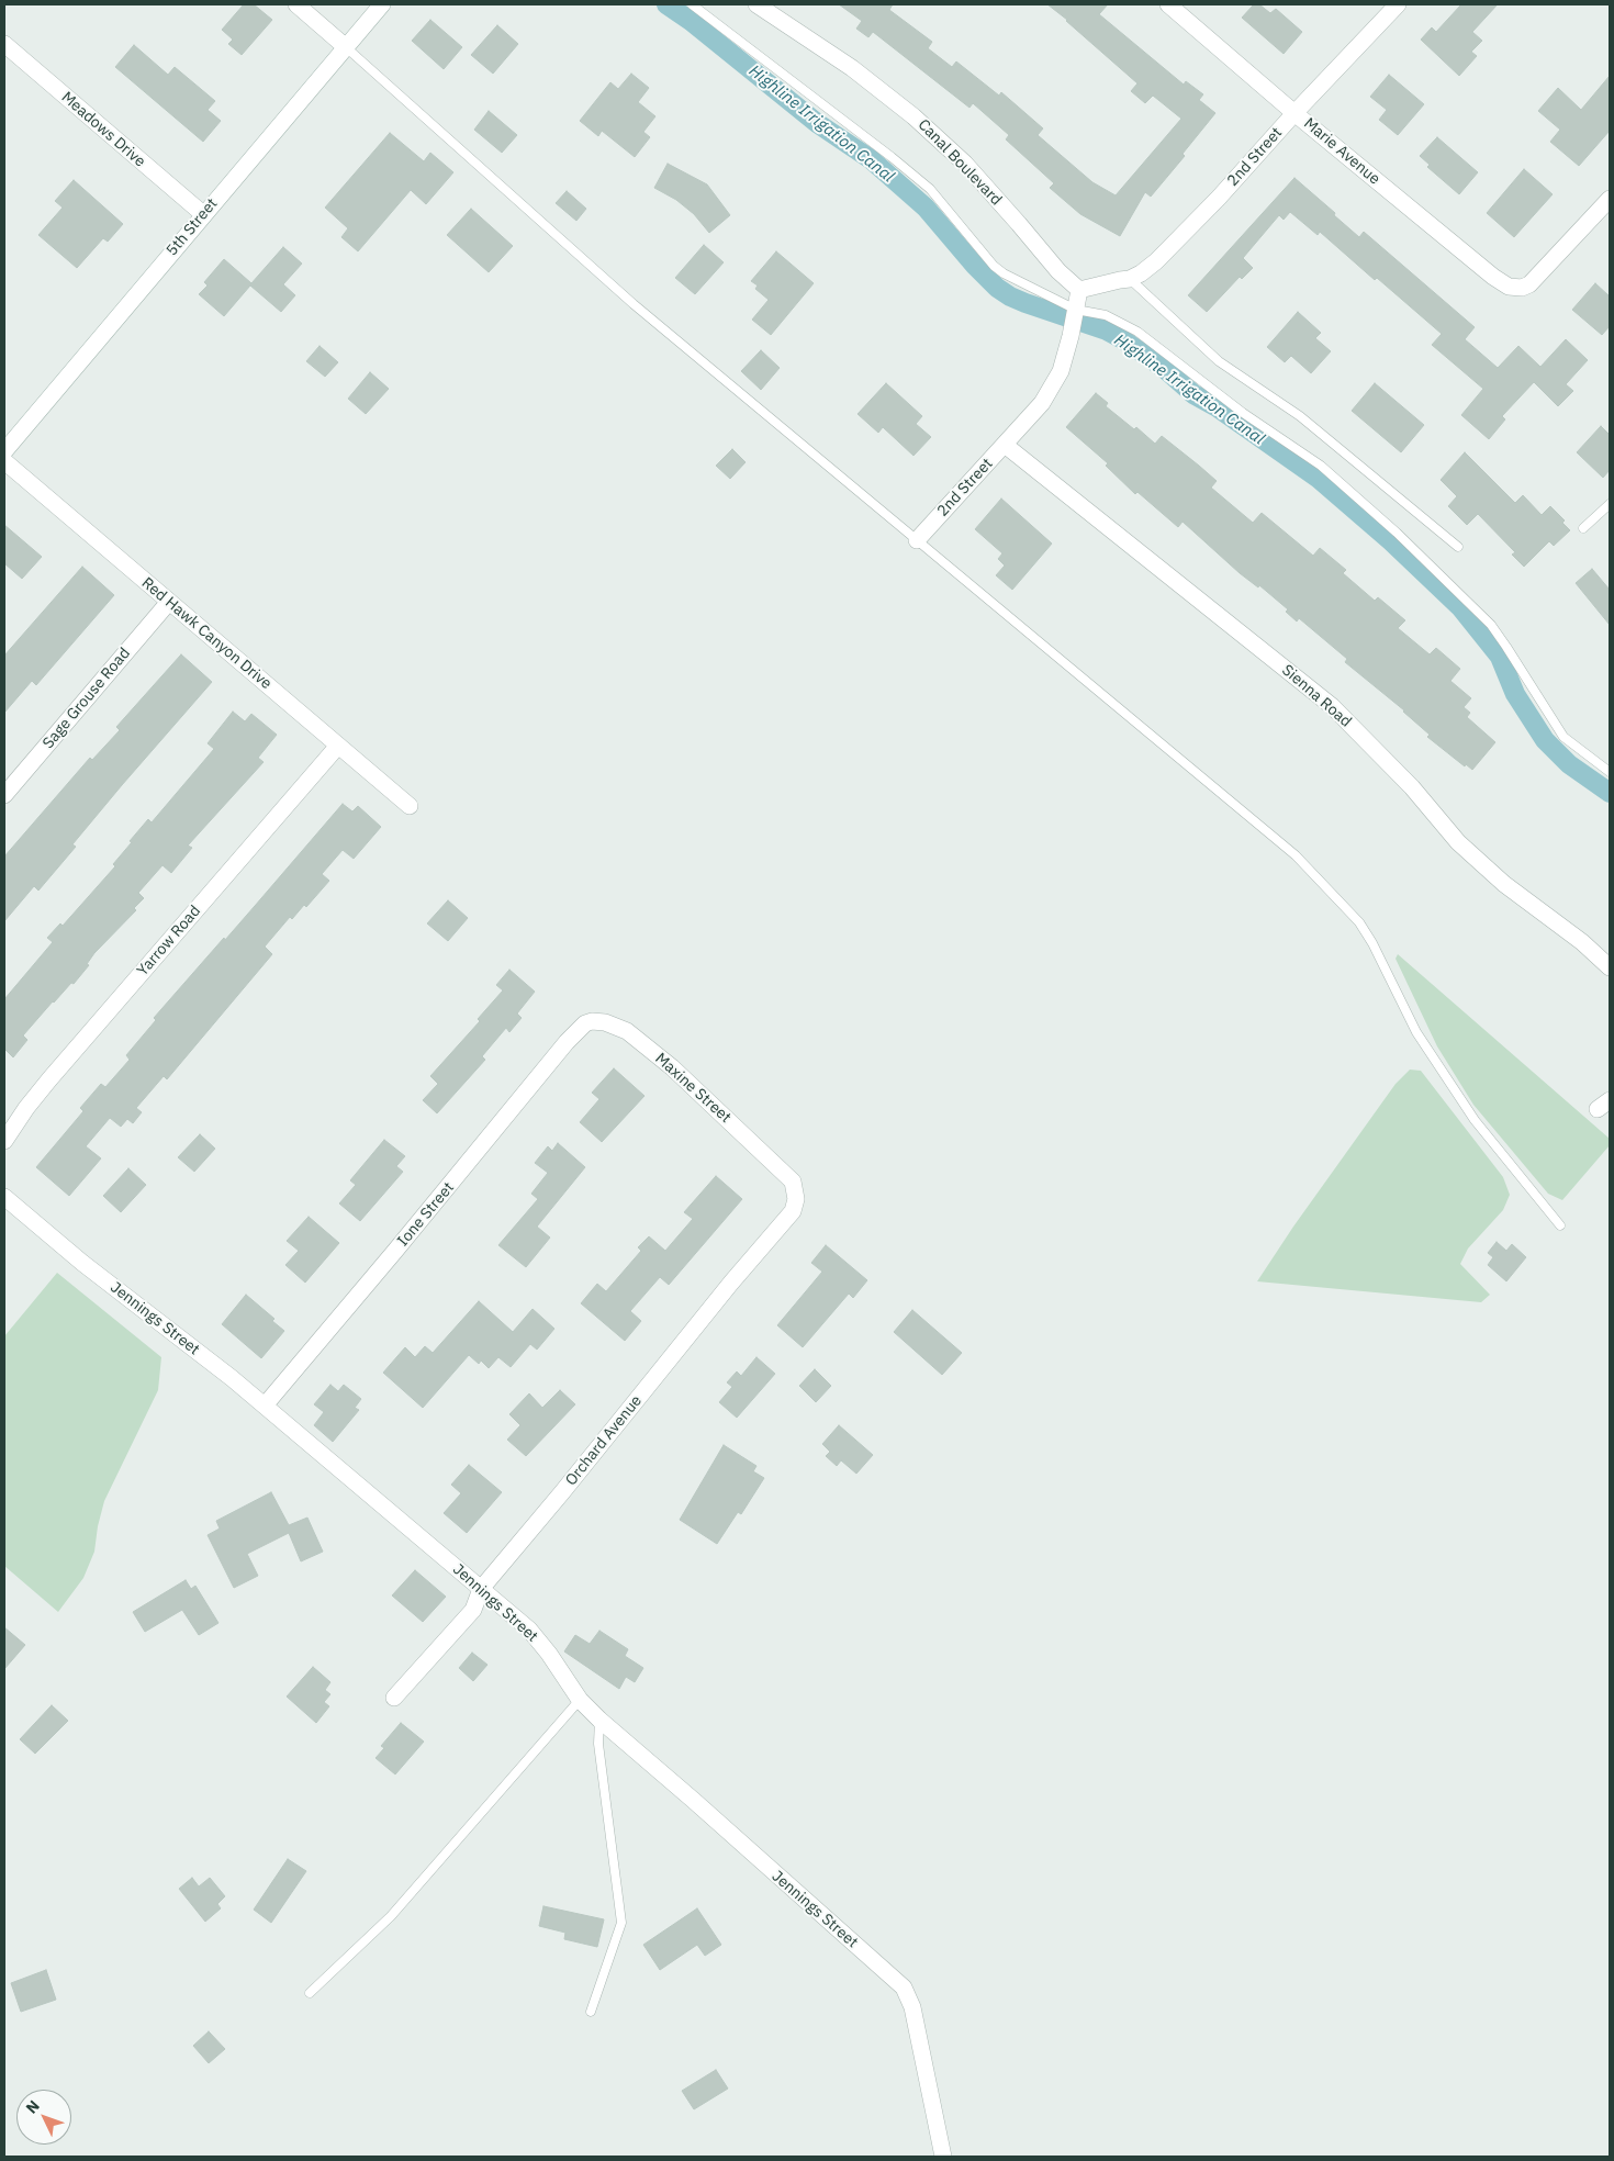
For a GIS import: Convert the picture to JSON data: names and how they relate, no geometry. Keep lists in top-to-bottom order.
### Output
{
  "streets": {
    "street": [
      "Meadows Drive",
      "Marie Avenue",
      "2nd Street",
      "Canal Boulevard",
      "5th Street",
      "Red Hawk Canyon Drive",
      "Sienna Road",
      "Sage Grouse Road",
      "Yarrow Road",
      "Maxine Street",
      "Ione Street",
      "Jennings Street",
      "Orchard Avenue"
    ]
  },
  "crossings": [
    ["Meadows Drive", "5th Street"],
    ["Marie Avenue", "2nd Street"],
    ["2nd Street", "Canal Boulevard"],
    ["2nd Street", "Sienna Road"],
    ["Red Hawk Canyon Drive", "Sage Grouse Road"],
    ["Red Hawk Canyon Drive", "Yarrow Road"],
    ["Maxine Street", "Ione Street"],
    ["Maxine Street", "Orchard Avenue"],
    ["Ione Street", "Jennings Street"],
    ["Jennings Street", "Orchard Avenue"]
  ],
  "water": ["Highline Irrigation Canal"],
  "north": "top left"
}
